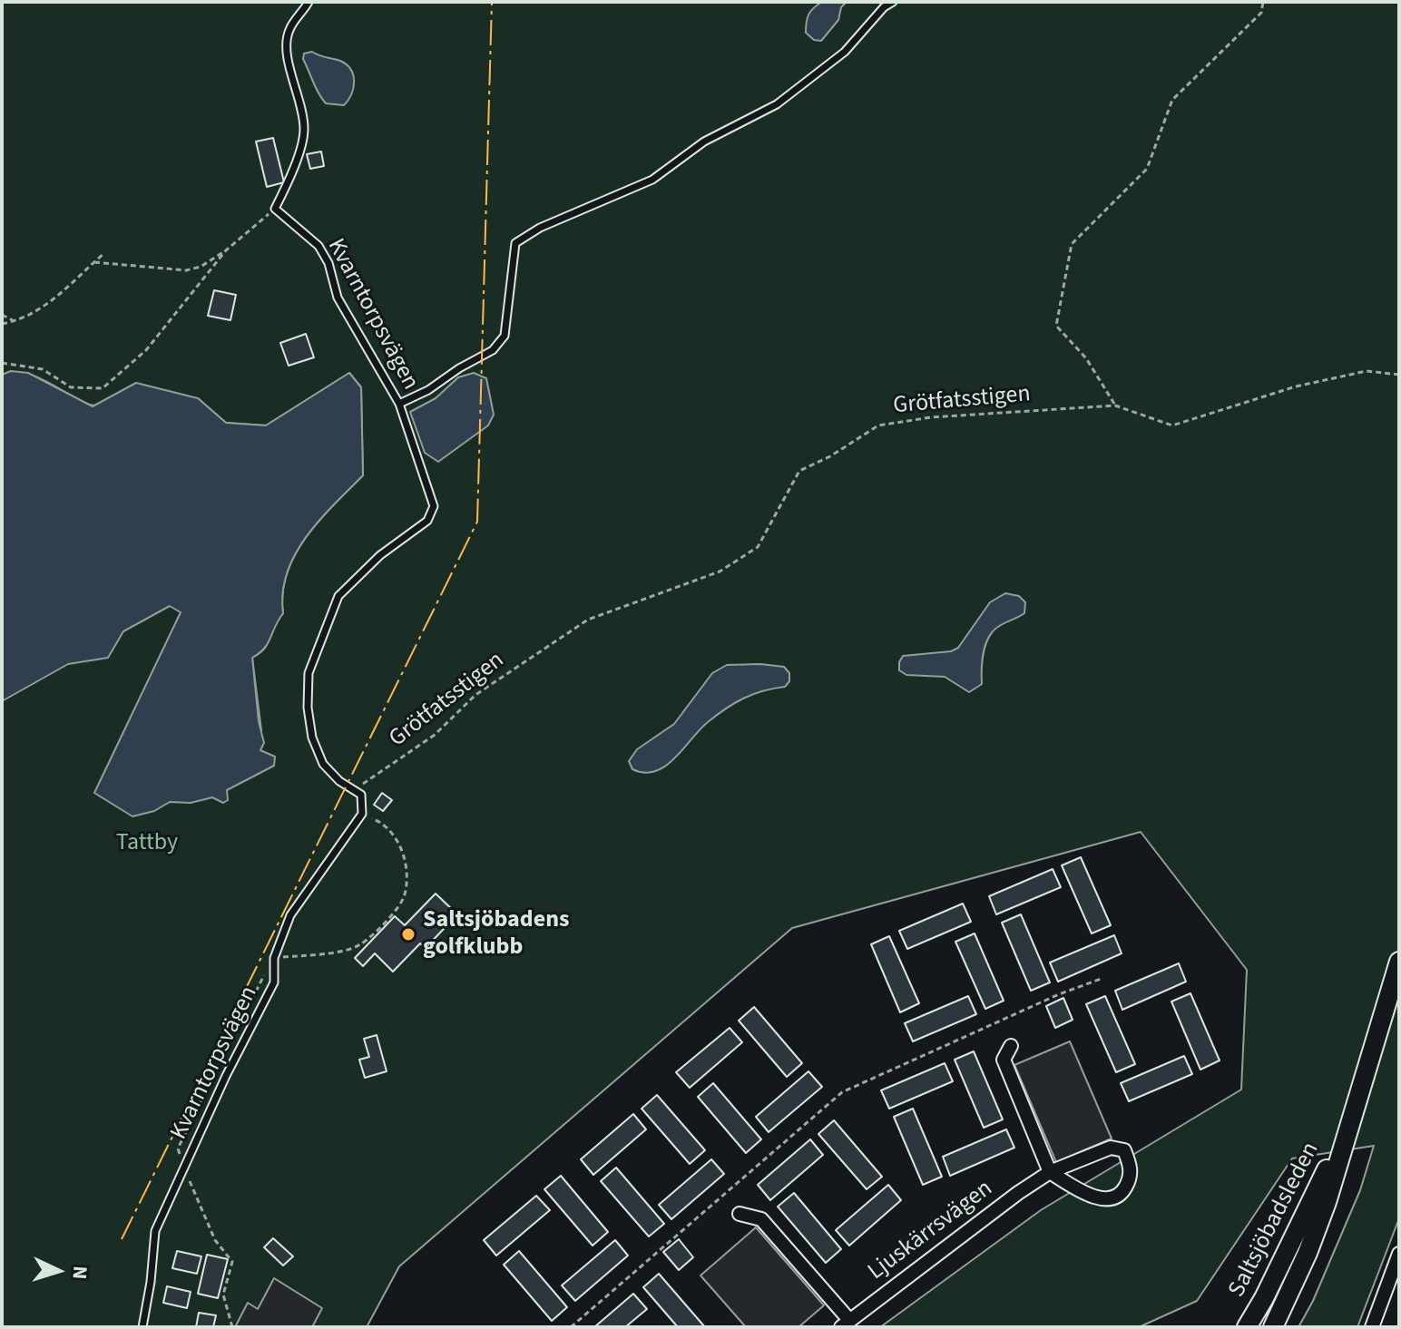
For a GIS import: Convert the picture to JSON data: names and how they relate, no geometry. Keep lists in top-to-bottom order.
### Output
{
  "streets": {
    "main road": ["Saltsjöbadsleden"],
    "street": ["Ljuskärrsvägen"],
    "lane": ["Kvarntorpsvägen"],
    "path": ["Grötfatsstigen"]
  },
  "crossings": [
    ["Kvarntorpsvägen", "Grötfatsstigen"]
  ],
  "parks": ["Tattby"],
  "places": ["Saltsjöbadens golfklubb"],
  "north": "right"
}
